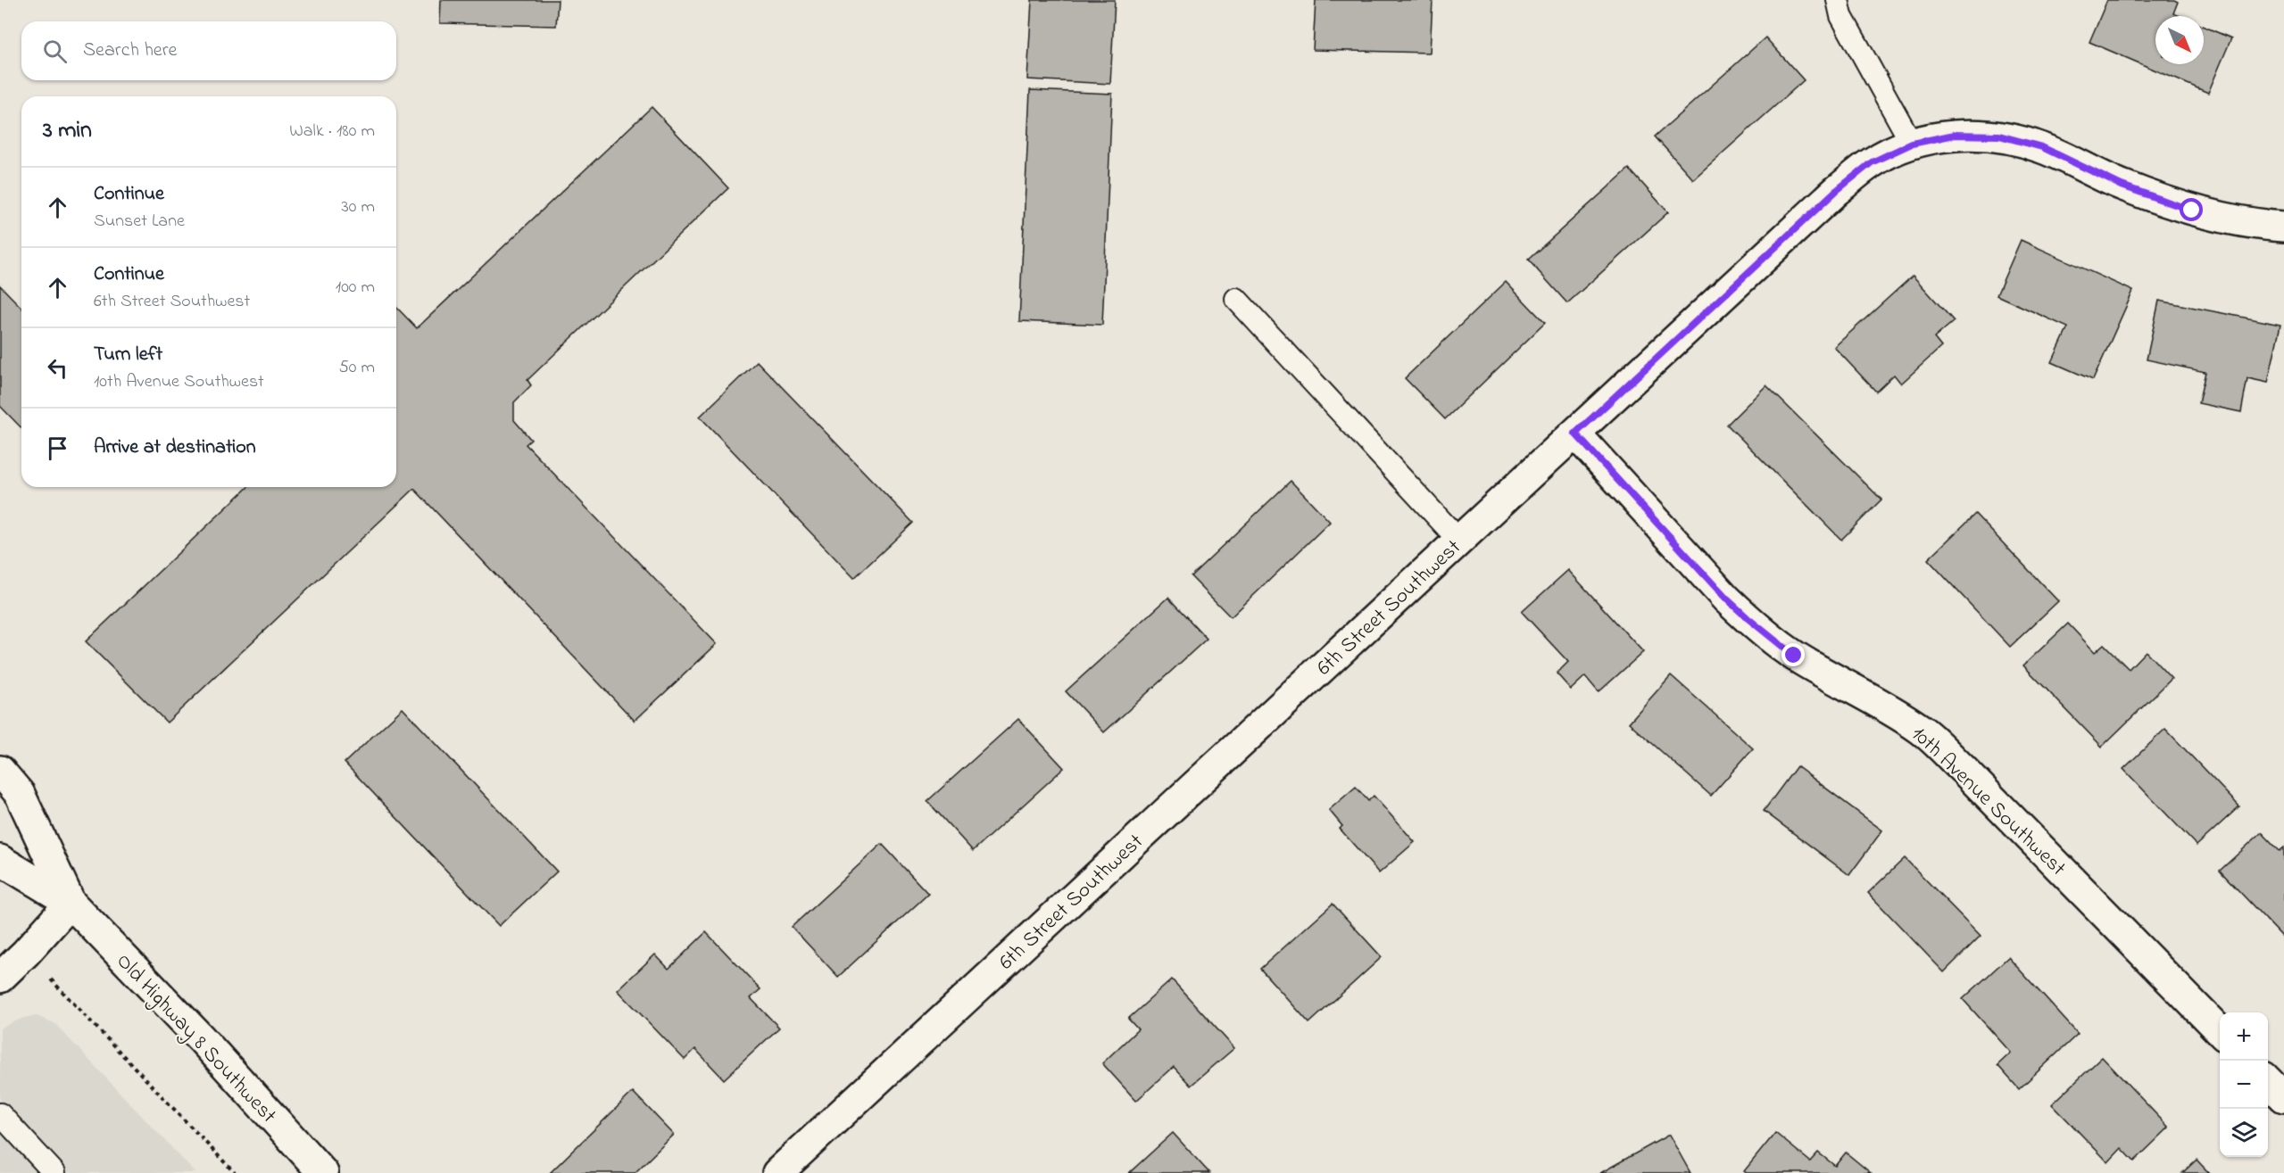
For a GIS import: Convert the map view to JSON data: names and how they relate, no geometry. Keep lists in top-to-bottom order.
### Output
{
  "streets": {
    "street": ["6th Street Southwest", "10th Avenue Southwest", "Old Highway 8 Southwest"]
  },
  "crossings": [
    ["6th Street Southwest", "10th Avenue Southwest"]
  ],
  "north": "bottom right",
  "page": {
    "search": "Search here",
    "heading": ["3 min", "Walk · 180 m"],
    "list": [
      ["Continue", "Sunset Lane", "30 m"],
      ["Continue", "6th Street Southwest", "100 m"],
      ["Turn left", "10th Avenue Southwest", "50 m"],
      "Arrive at destination"
    ],
    "map_buttons": ["+", "−"]
  }
}
